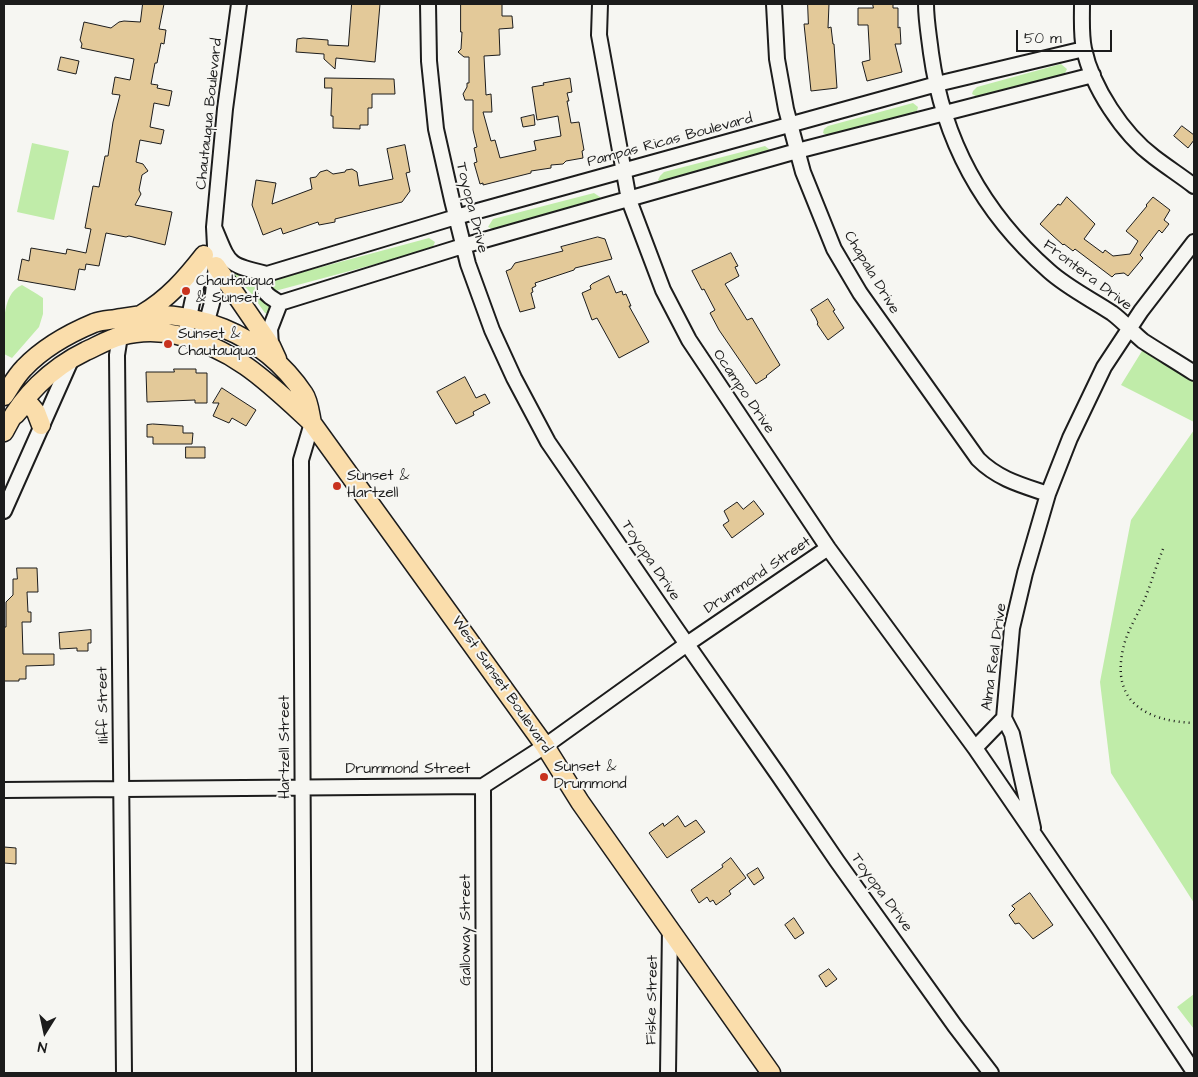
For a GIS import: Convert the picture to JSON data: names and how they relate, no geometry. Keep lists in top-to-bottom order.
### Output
{
  "streets": {
    "main road": ["West Sunset Boulevard"],
    "street": [
      "Chautauqua Boulevard",
      "Pampas Ricas Boulevard",
      "Toyopa Drive",
      "Chapala Drive",
      "Frontera Drive",
      "Ocampo Drive",
      "Drummond Street",
      "Alma Real Drive",
      "Iliff Street",
      "Hartzell Street",
      "Galloway Street",
      "Fiske Street"
    ]
  },
  "crossings": [
    ["Chautauqua Boulevard", "West Sunset Boulevard"],
    ["Pampas Ricas Boulevard", "Toyopa Drive"],
    ["Pampas Ricas Boulevard", "Chapala Drive"],
    ["Pampas Ricas Boulevard", "Frontera Drive"],
    ["Pampas Ricas Boulevard", "Ocampo Drive"],
    ["Toyopa Drive", "Drummond Street"],
    ["Chapala Drive", "Alma Real Drive"],
    ["Frontera Drive", "Alma Real Drive"],
    ["Ocampo Drive", "Drummond Street"],
    ["Ocampo Drive", "Alma Real Drive"],
    ["Drummond Street", "West Sunset Boulevard"],
    ["Drummond Street", "Iliff Street"],
    ["Drummond Street", "Hartzell Street"],
    ["Drummond Street", "Galloway Street"],
    ["West Sunset Boulevard", "Iliff Street"],
    ["West Sunset Boulevard", "Hartzell Street"],
    ["West Sunset Boulevard", "Fiske Street"]
  ],
  "places": [
    "Chautauqua & Sunset",
    "Sunset & Chautauqua",
    "Sunset & Hartzell",
    "Sunset & Drummond"
  ],
  "scale_bar": "50 m",
  "north": "bottom"
}
